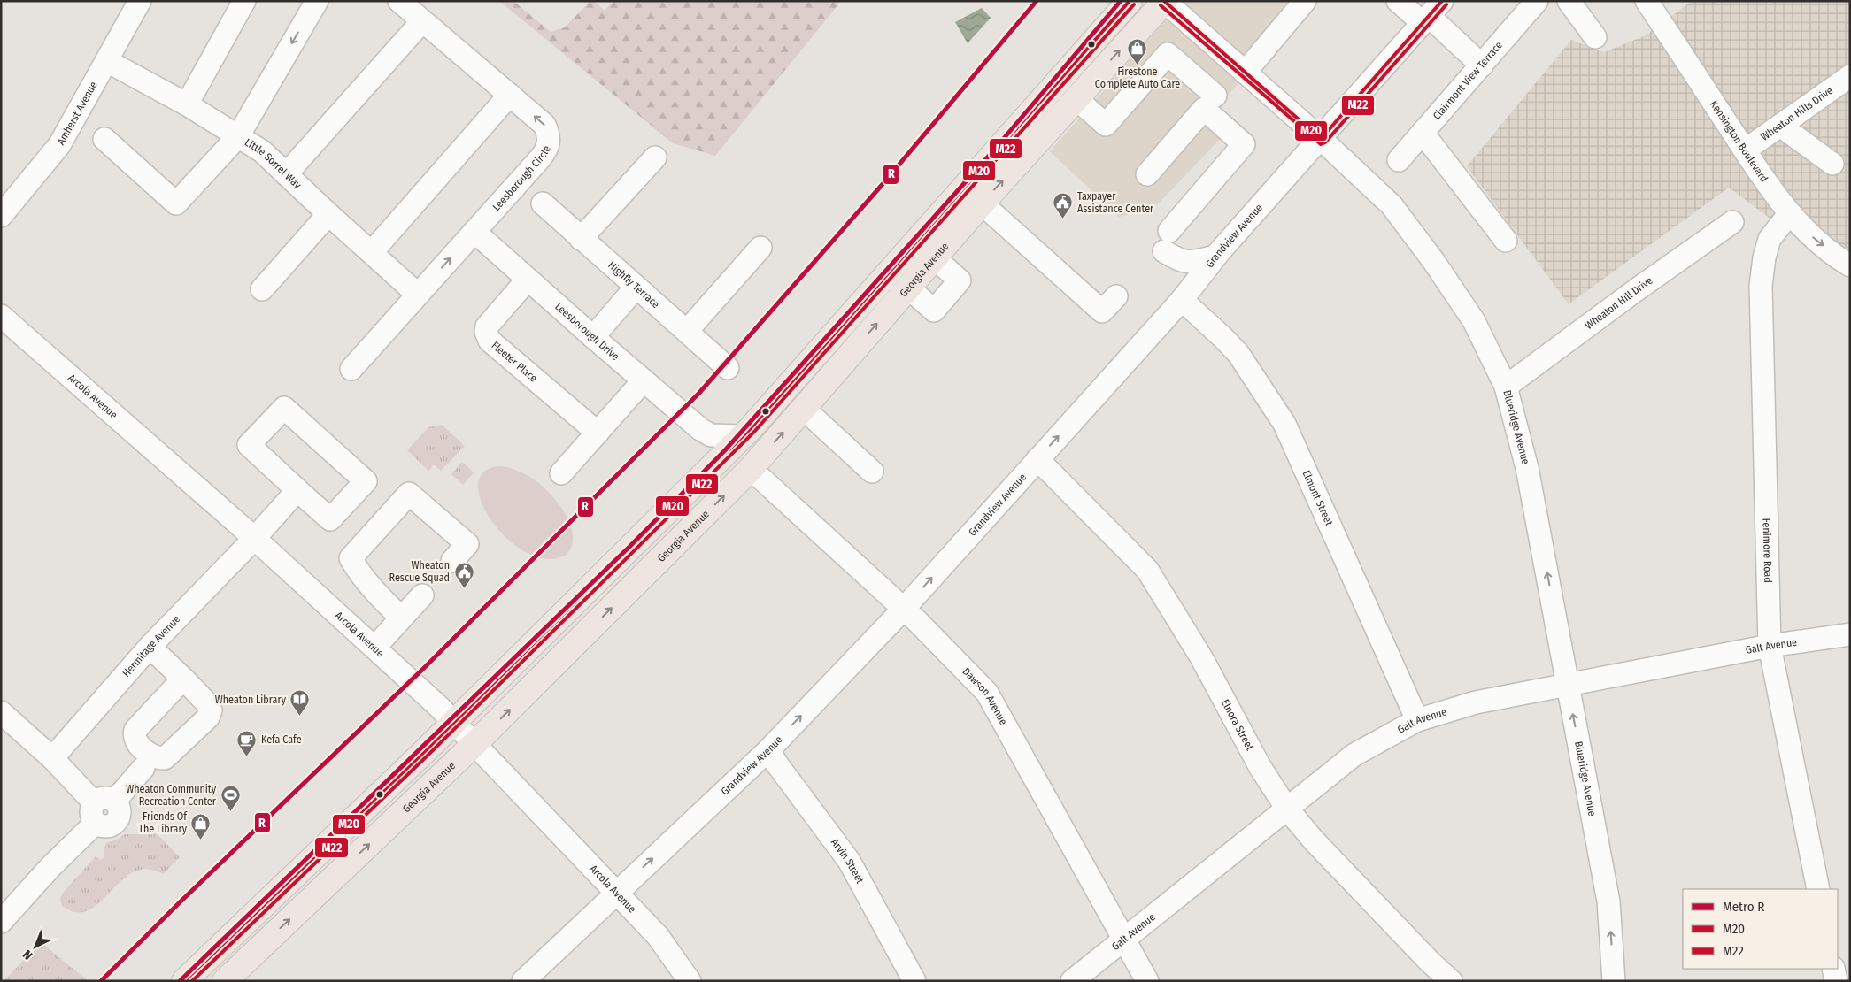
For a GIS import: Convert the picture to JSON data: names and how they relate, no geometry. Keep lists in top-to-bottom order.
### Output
{
  "streets": {
    "main road": ["Georgia Avenue"],
    "street": [
      "Clairmont View Terrace",
      "Amherst Avenue",
      "Wheaton Hills Drive",
      "Kensington Boulevard",
      "Little Sorrel Way",
      "Leesborough Circle",
      "Grandview Avenue",
      "Highfly Terrace",
      "Wheaton Hill Drive",
      "Leesborough Drive",
      "Fleeter Place",
      "Arcola Avenue",
      "Blueridge Avenue",
      "Elmont Street",
      "Fenimore Road",
      "Hermitage Avenue",
      "Galt Avenue",
      "Dawson Avenue",
      "Elnora Street",
      "Arvin Street"
    ]
  },
  "crossings": [
    ["Amherst Avenue", "Little Sorrel Way"],
    ["Wheaton Hills Drive", "Kensington Boulevard"],
    ["Kensington Boulevard", "Fenimore Road"],
    ["Little Sorrel Way", "Leesborough Circle"],
    ["Leesborough Circle", "Leesborough Drive"],
    ["Grandview Avenue", "Arcola Avenue"],
    ["Grandview Avenue", "Blueridge Avenue"],
    ["Grandview Avenue", "Elmont Street"],
    ["Grandview Avenue", "Dawson Avenue"],
    ["Grandview Avenue", "Elnora Street"],
    ["Grandview Avenue", "Arvin Street"],
    ["Georgia Avenue", "Arcola Avenue"],
    ["Georgia Avenue", "Blueridge Avenue"],
    ["Georgia Avenue", "Dawson Avenue"],
    ["Wheaton Hill Drive", "Blueridge Avenue"],
    ["Leesborough Drive", "Fleeter Place"],
    ["Arcola Avenue", "Hermitage Avenue"],
    ["Blueridge Avenue", "Galt Avenue"],
    ["Elmont Street", "Galt Avenue"],
    ["Fenimore Road", "Galt Avenue"],
    ["Galt Avenue", "Dawson Avenue"],
    ["Galt Avenue", "Elnora Street"]
  ],
  "one_way": ["Grandview Avenue", "Blueridge Avenue"],
  "places": {
    "shop": ["Firestone Complete Auto Care", "Friends Of The Library"],
    "public building": ["Taxpayer Assistance Center", "Wheaton Rescue Squad"],
    "library": ["Wheaton Library"],
    "cafe": ["Kefa Cafe"],
    "sports": ["Wheaton Community Recreation Center"]
  },
  "lines": ["metro line R", "transit line M20", "transit line M22"],
  "legend": ["Metro R", "M20", "M22"],
  "north": "bottom left"
}
